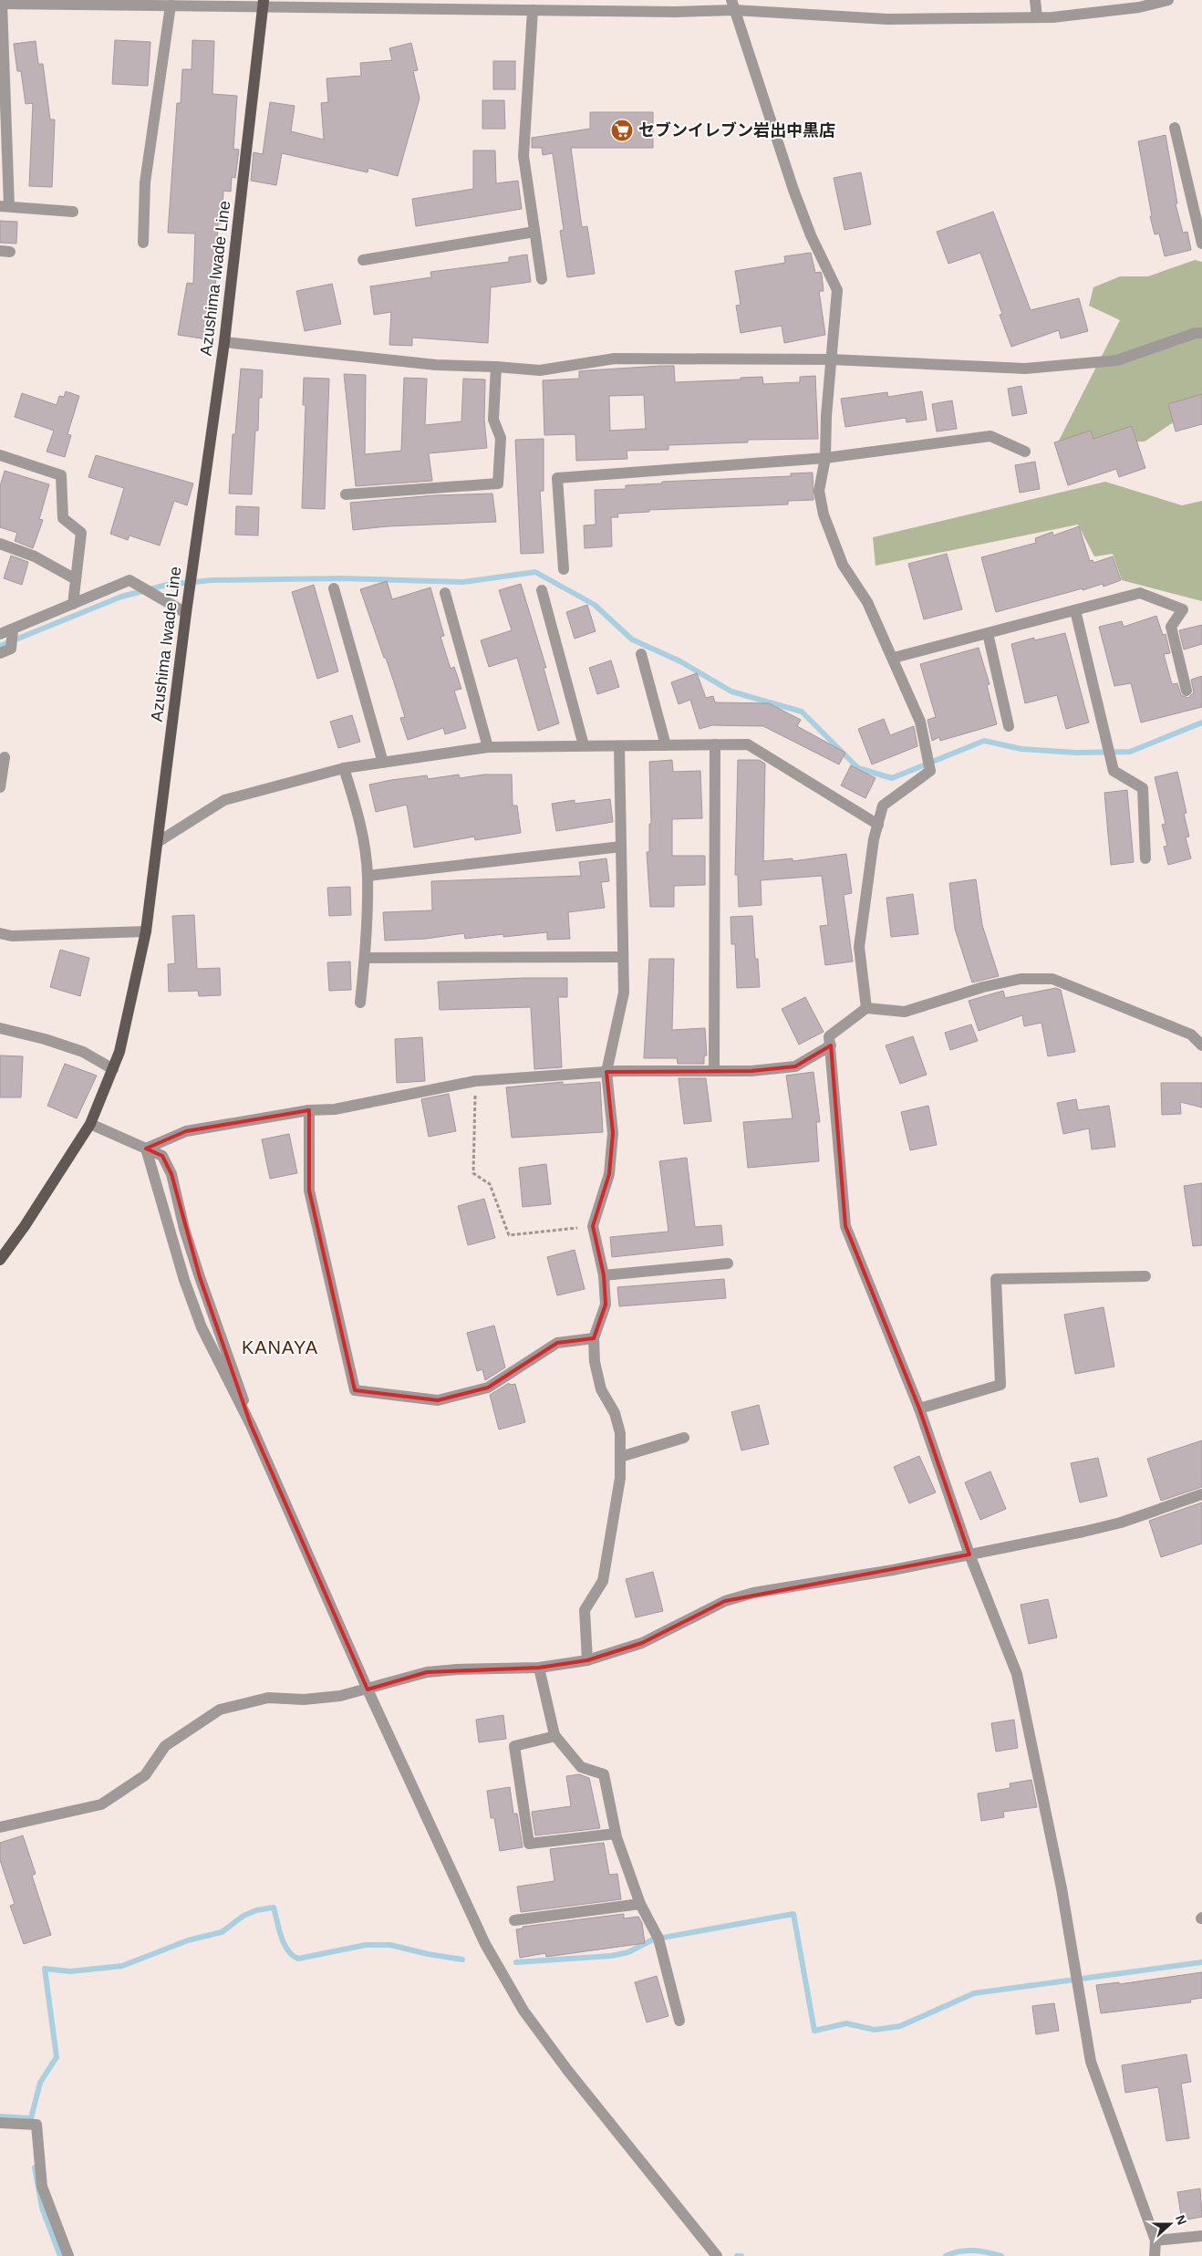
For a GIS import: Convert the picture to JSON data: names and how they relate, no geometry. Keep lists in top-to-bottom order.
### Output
{
  "streets": {
    "main road": ["Azushima Iwade Line"]
  },
  "districts": ["KANAYA"],
  "places": {
    "supermarket": ["セブンイレブン岩出中黒店"]
  },
  "north": "right"
}
